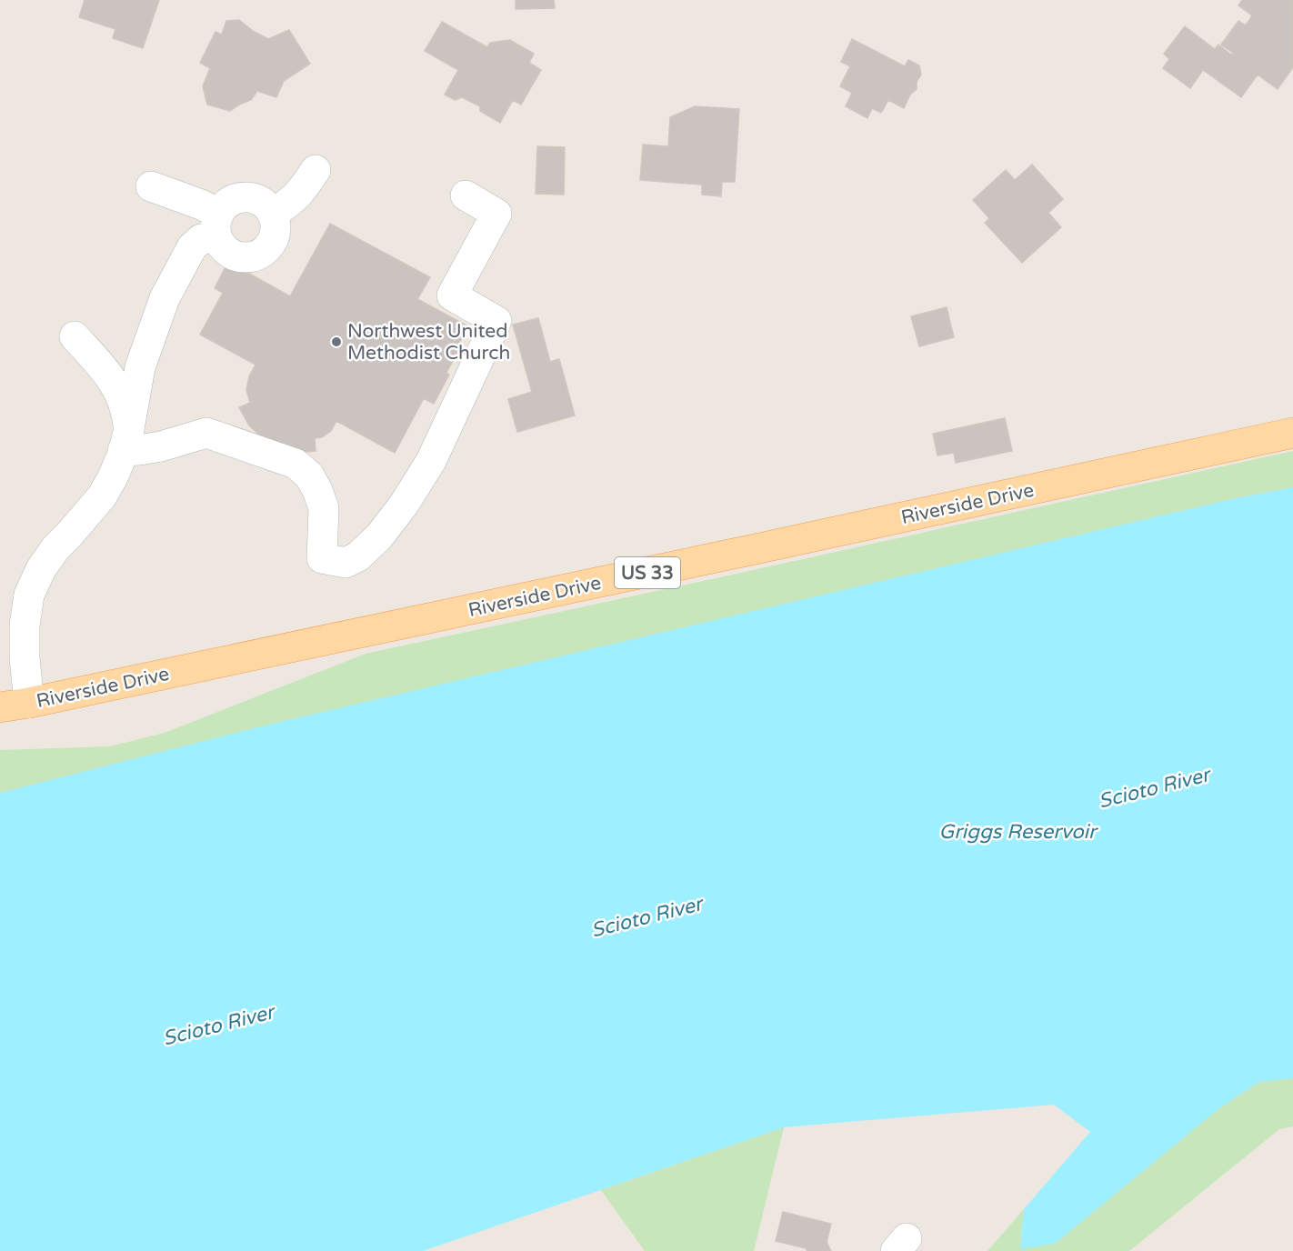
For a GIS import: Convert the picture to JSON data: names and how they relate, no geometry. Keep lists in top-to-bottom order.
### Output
{
  "streets": {
    "main road": ["Riverside Drive", "US 33"]
  },
  "water": ["Scioto River", "Griggs Reservoir"],
  "places": ["Northwest United Methodist Church"]
}
